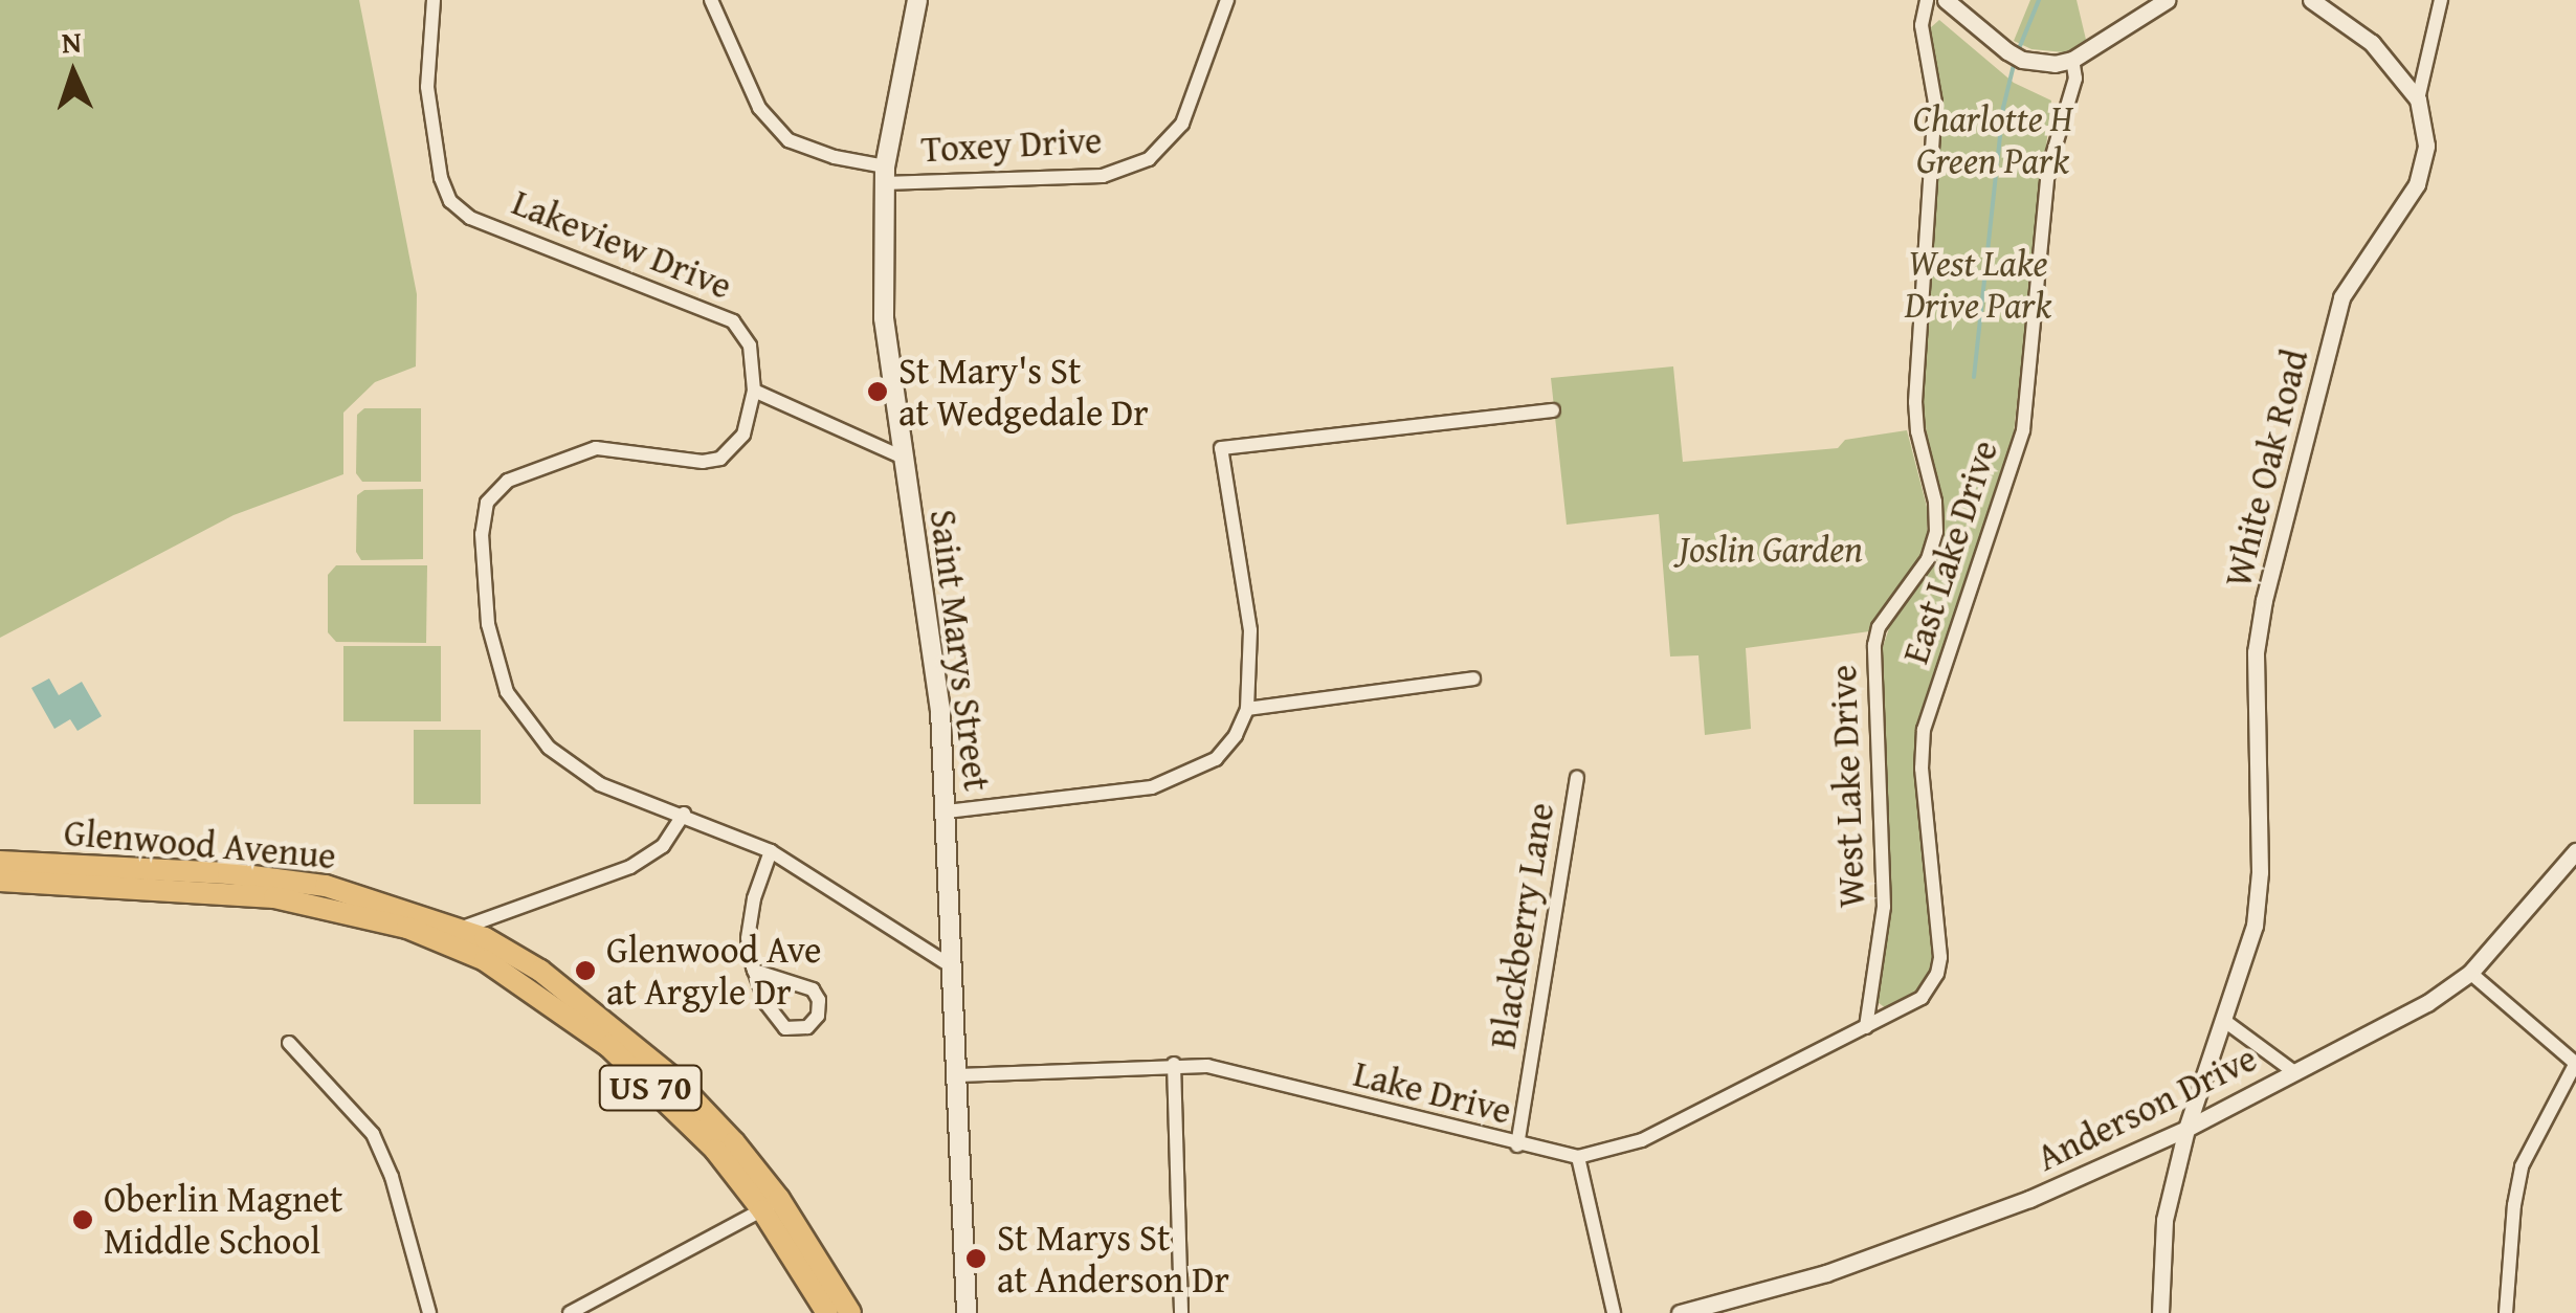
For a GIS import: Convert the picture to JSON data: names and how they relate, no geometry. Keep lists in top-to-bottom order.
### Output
{
  "streets": {
    "main road": ["Saint Marys Street", "Glenwood Avenue", "US 70"],
    "street": [
      "Toxey Drive",
      "Lakeview Drive",
      "White Oak Road",
      "East Lake Drive",
      "West Lake Drive",
      "Blackberry Lane",
      "Lake Drive",
      "Anderson Drive"
    ]
  },
  "crossings": [
    ["Toxey Drive", "Saint Marys Street"],
    ["Lakeview Drive", "Saint Marys Street"],
    ["White Oak Road", "Anderson Drive"],
    ["East Lake Drive", "West Lake Drive"],
    ["East Lake Drive", "Lake Drive"],
    ["Saint Marys Street", "Lake Drive"],
    ["West Lake Drive", "Lake Drive"],
    ["Blackberry Lane", "Lake Drive"]
  ],
  "parks": ["Charlotte H Green Park", "West Lake Drive Park", "Joslin Garden"],
  "places": [
    "St Mary's St at Wedgedale Dr",
    "Glenwood Ave at Argyle Dr",
    "Oberlin Magnet Middle School",
    "St Marys St at Anderson Dr"
  ],
  "north": "top"
}
